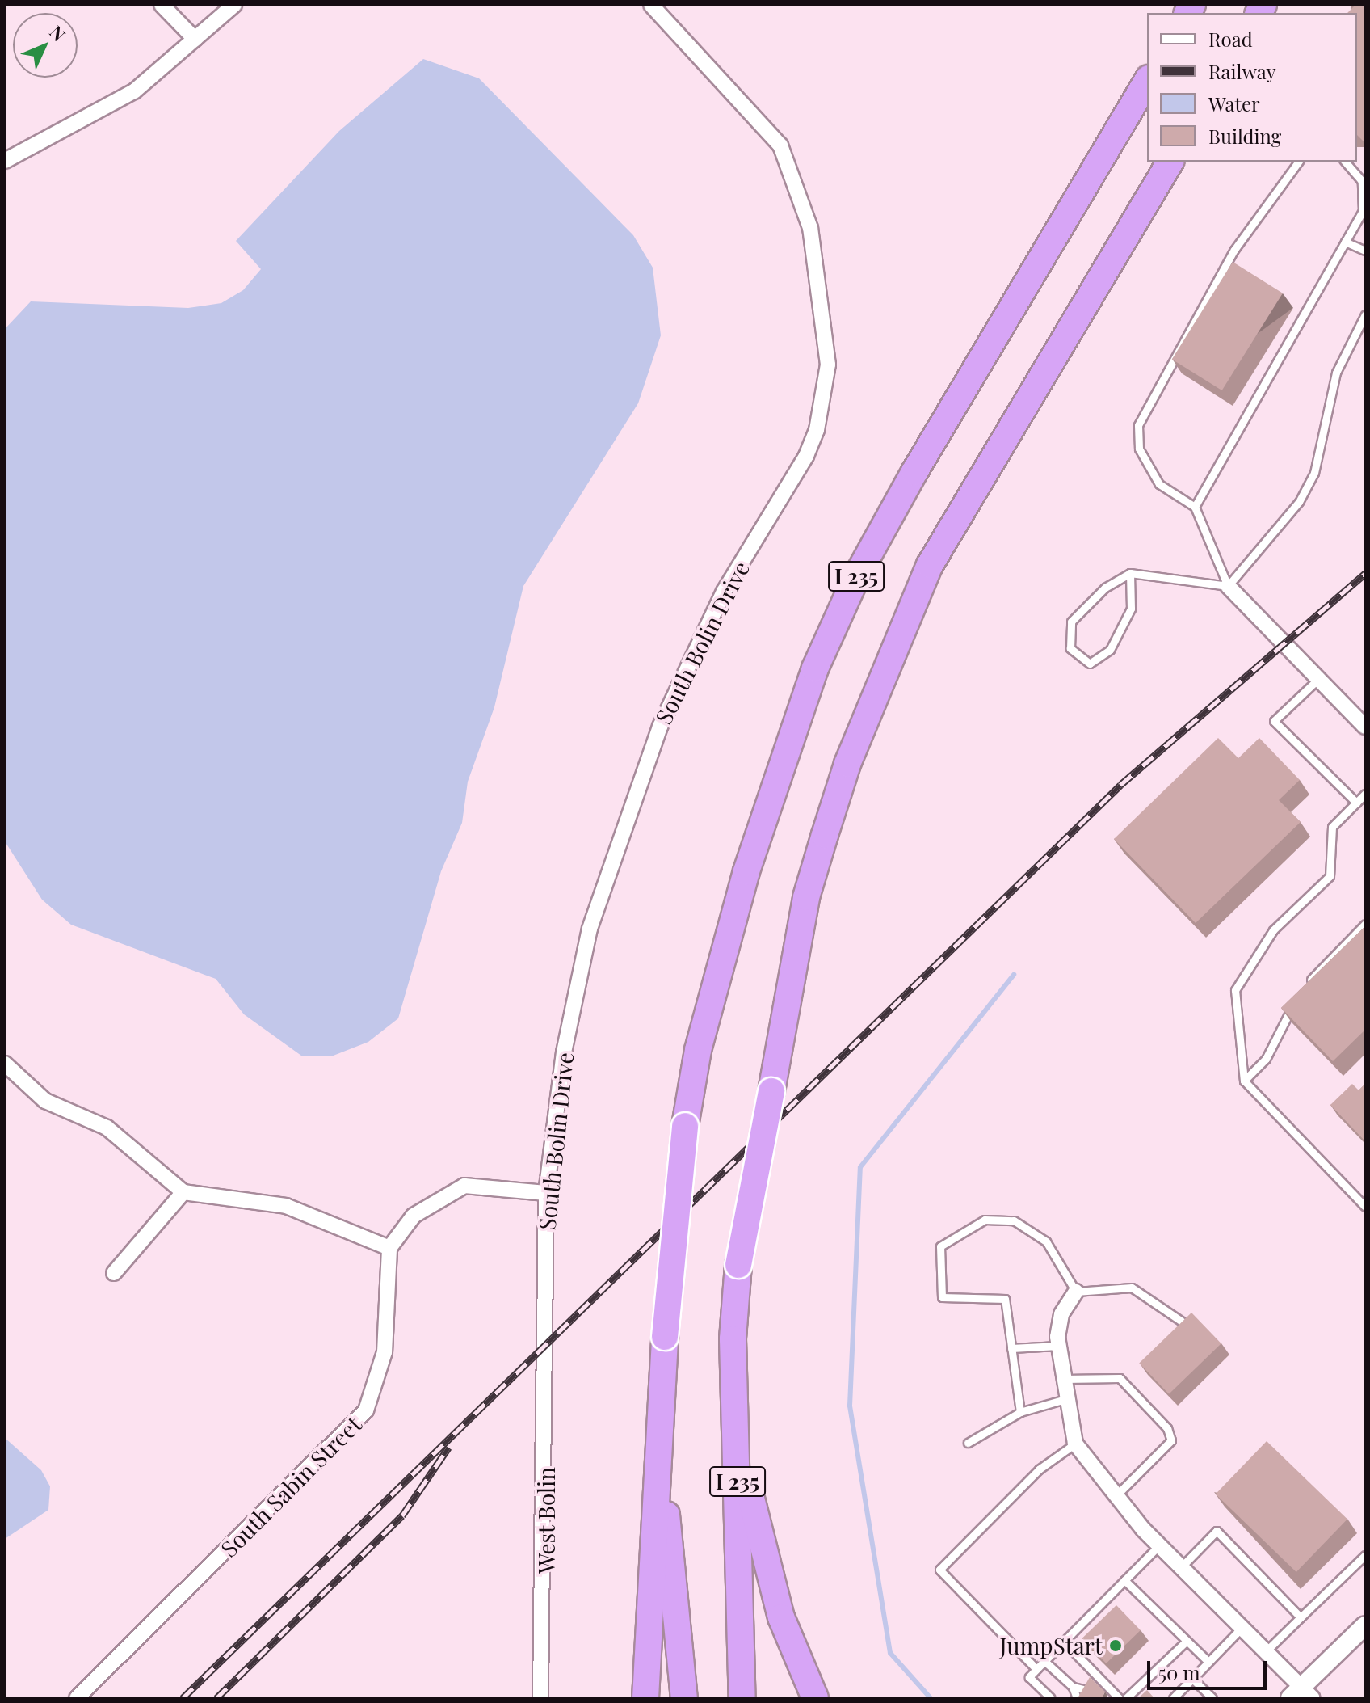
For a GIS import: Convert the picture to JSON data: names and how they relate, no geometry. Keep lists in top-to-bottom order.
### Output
{
  "streets": {
    "highway": ["I 235"],
    "street": ["South Bolin Drive", "South Sabin Street", "West Bolin"]
  },
  "crossings": [
    ["South Bolin Drive", "West Bolin"]
  ],
  "places": ["JumpStart"],
  "legend": [
    "Road",
    "Railway",
    "Water",
    "Building"
  ],
  "scale_bar": "50 m",
  "north": "top right"
}
